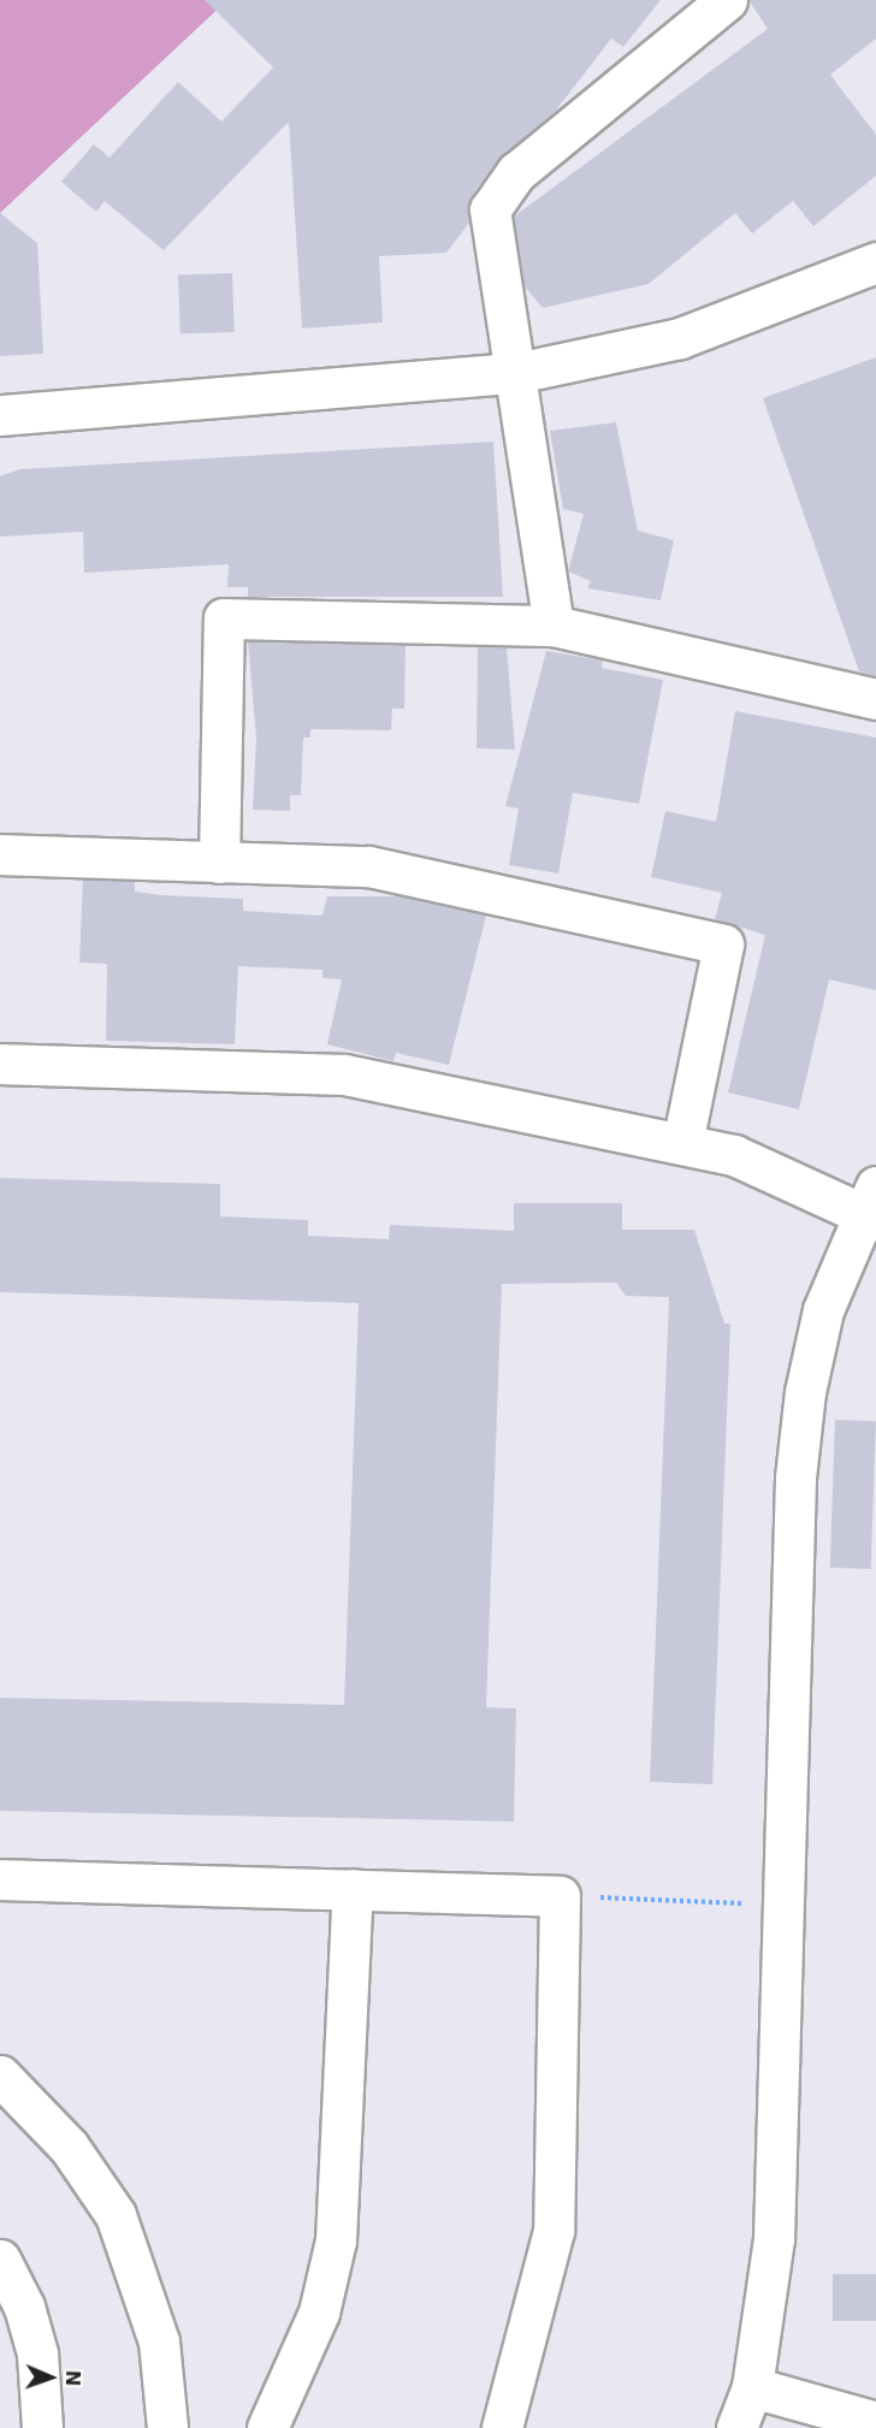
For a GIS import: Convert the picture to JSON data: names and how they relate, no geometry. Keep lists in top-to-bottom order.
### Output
{
  "north": "right"
}
